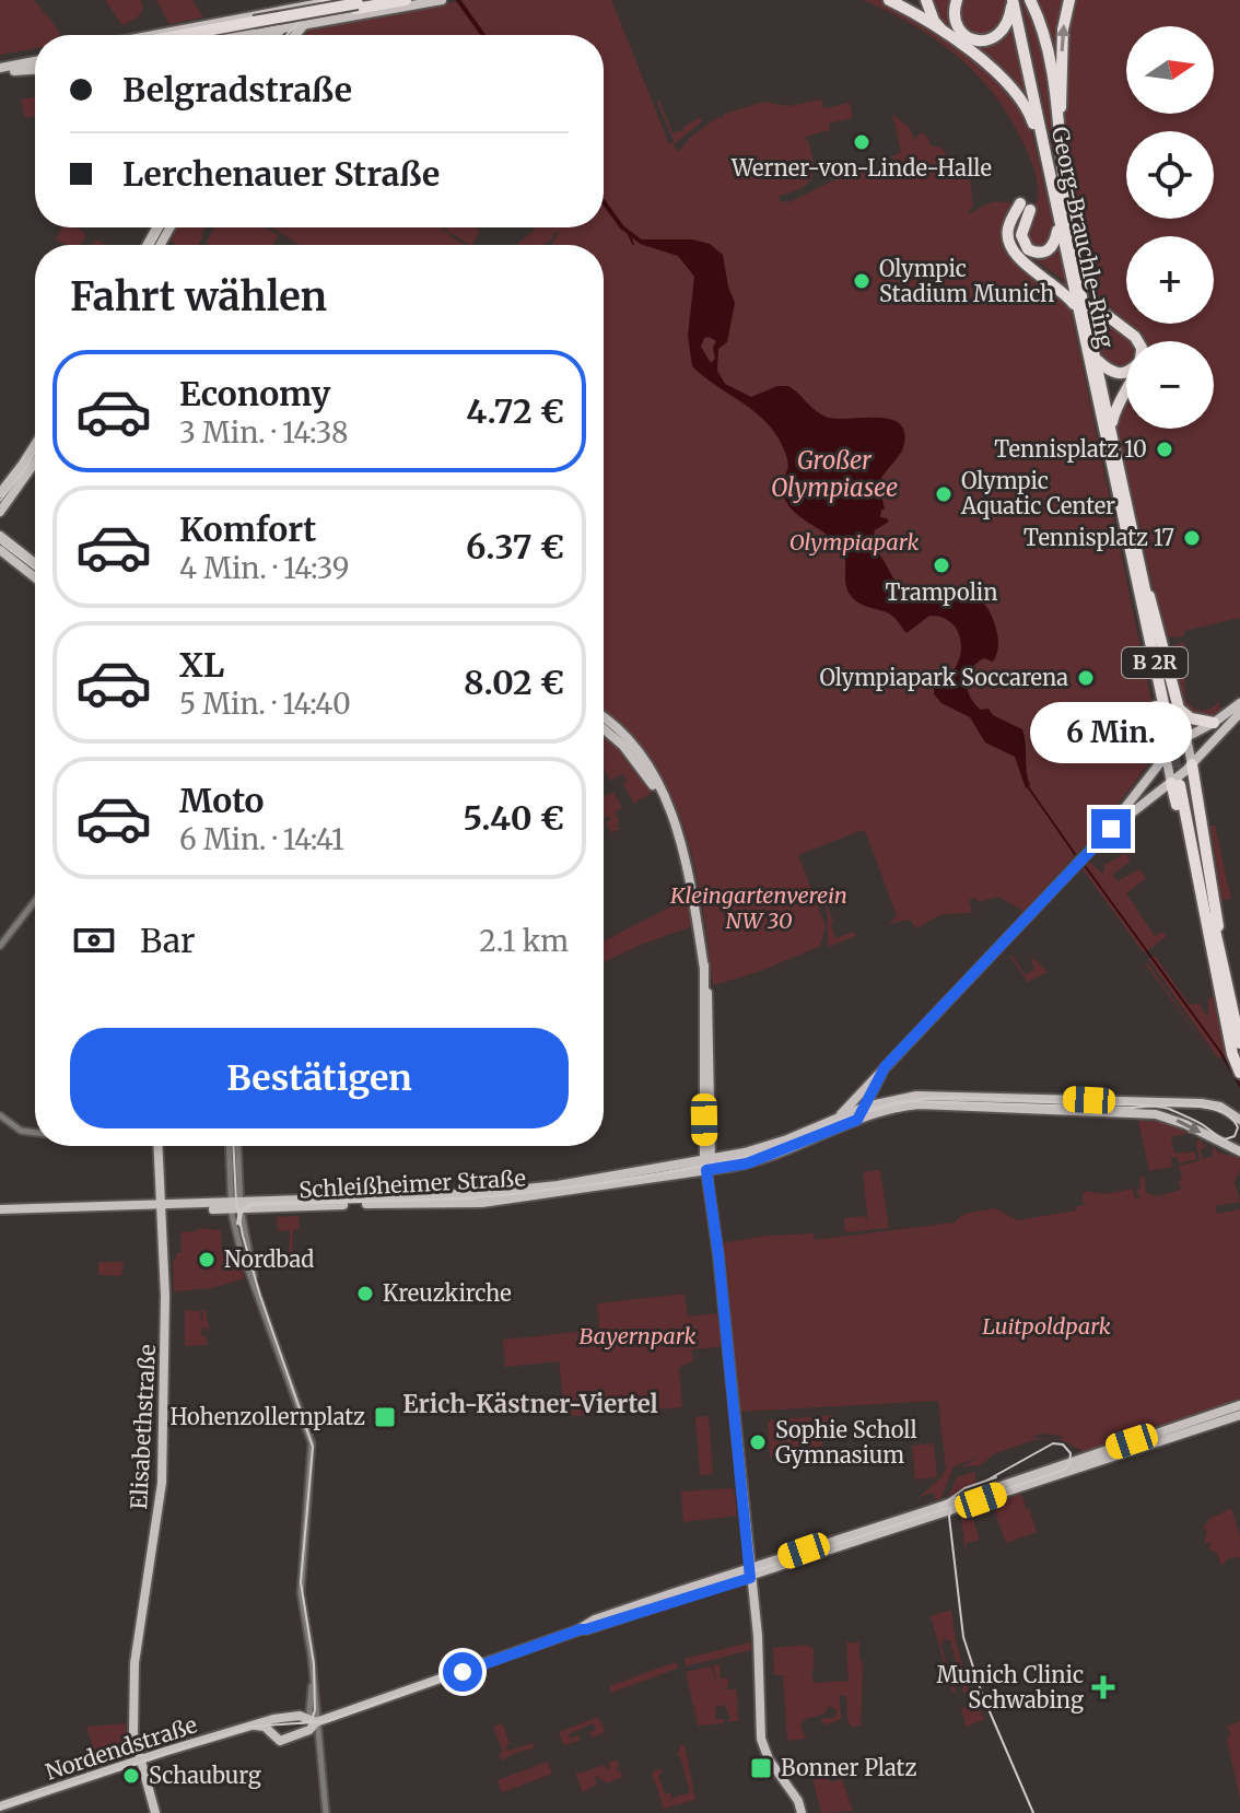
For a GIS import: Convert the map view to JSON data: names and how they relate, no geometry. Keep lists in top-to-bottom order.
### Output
{
  "streets": {
    "highway": ["Georg-Brauchle-Ring", "B 2R"],
    "main road": ["Schleißheimer Straße", "Elisabethstraße", "Nordendstraße"]
  },
  "crossings": [
    ["Georg-Brauchle-Ring", "B 2R"],
    ["Schleißheimer Straße", "Elisabethstraße"],
    ["Elisabethstraße", "Nordendstraße"]
  ],
  "districts": ["Erich-Kästner-Viertel"],
  "water": ["Großer Olympiasee"],
  "parks": [
    "Olympiapark",
    "Kleingartenverein NW 30",
    "Luitpoldpark",
    "Bayernpark"
  ],
  "places": {
    "other": [
      "Werner-von-Linde-Halle",
      "Olympic Stadium Munich",
      "Tennisplatz 10",
      "Olympic Aquatic Center",
      "Tennisplatz 17",
      "Trampolin",
      "Olympiapark Soccarena",
      "Nordbad",
      "Kreuzkirche",
      "Sophie Scholl Gymnasium",
      "Schauburg"
    ],
    "transit": ["Hohenzollernplatz", "Bonner Platz"],
    "health": ["Munich Clinic Schwabing"]
  },
  "north": "right",
  "page": {
    "map_buttons": ["+", "−"],
    "banner": ["Belgradstraße", "Lerchenauer Straße"],
    "heading": "Fahrt wählen",
    "list": [
      {
        "name": "Economy",
        "note": "3 Min. · 14:38",
        "value": "4.72 €"
      },
      {
        "name": "Komfort",
        "note": "4 Min. · 14:39",
        "value": "6.37 €"
      },
      {
        "name": "XL",
        "note": "5 Min. · 14:40",
        "value": "8.02 €"
      },
      {
        "name": "Moto",
        "note": "6 Min. · 14:41",
        "value": "5.40 €"
      }
    ],
    "bubble": "6 Min.",
    "pay": ["Bar", "2.1 km"],
    "buttons": "Bestätigen"
  }
}
